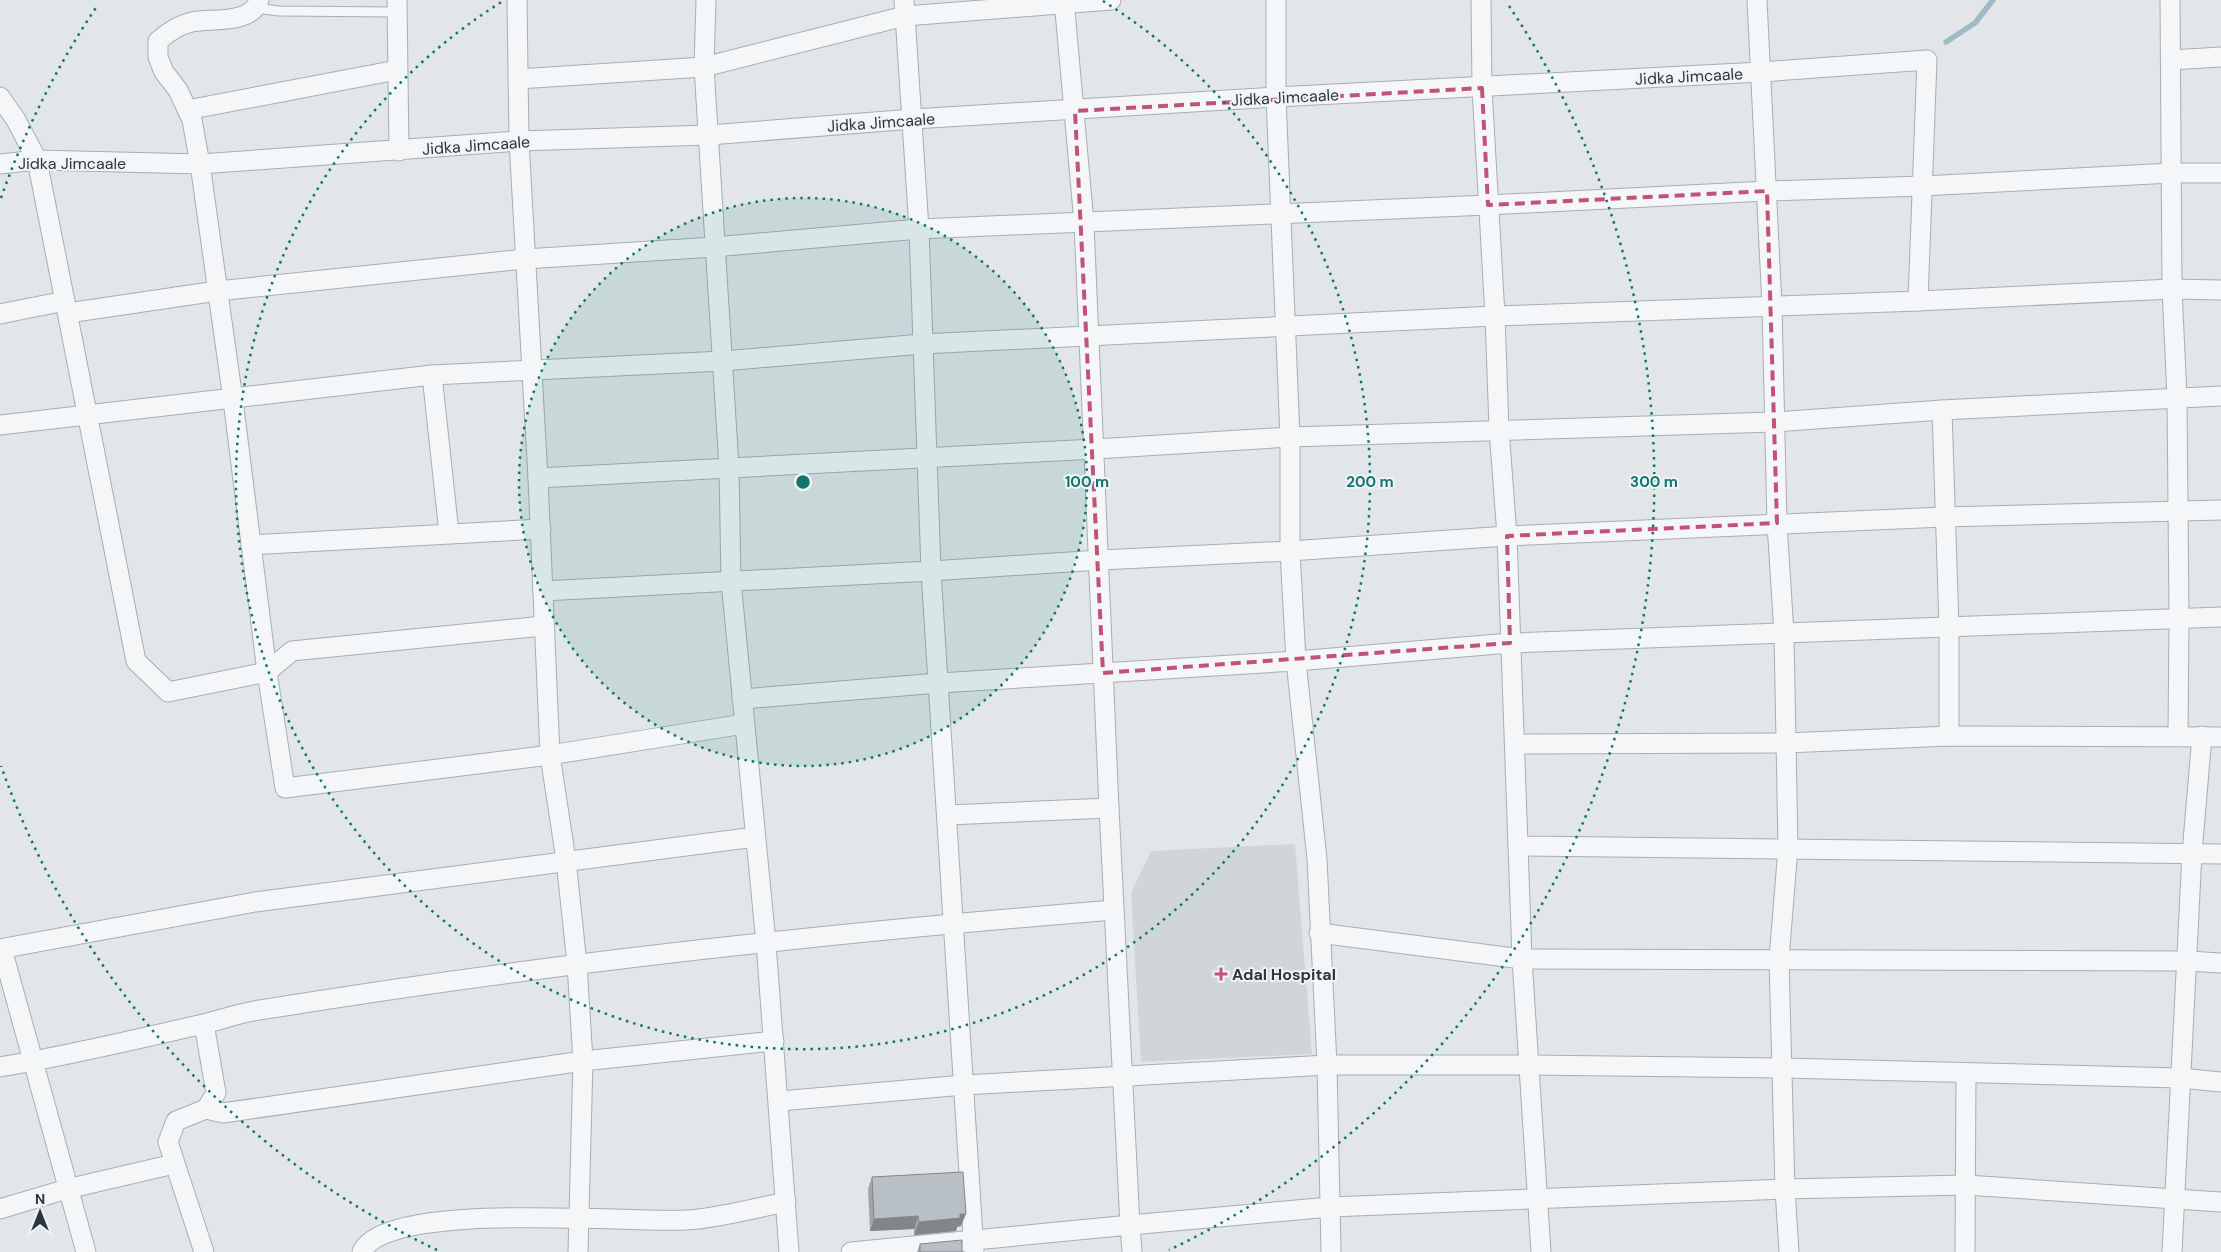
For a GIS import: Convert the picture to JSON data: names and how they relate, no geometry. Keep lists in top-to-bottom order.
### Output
{
  "streets": {
    "street": ["Jidka Jimcaale"]
  },
  "places": {
    "health": ["Adal Hospital"]
  },
  "north": "top",
  "rings": ["100 m", "200 m", "300 m"]
}
